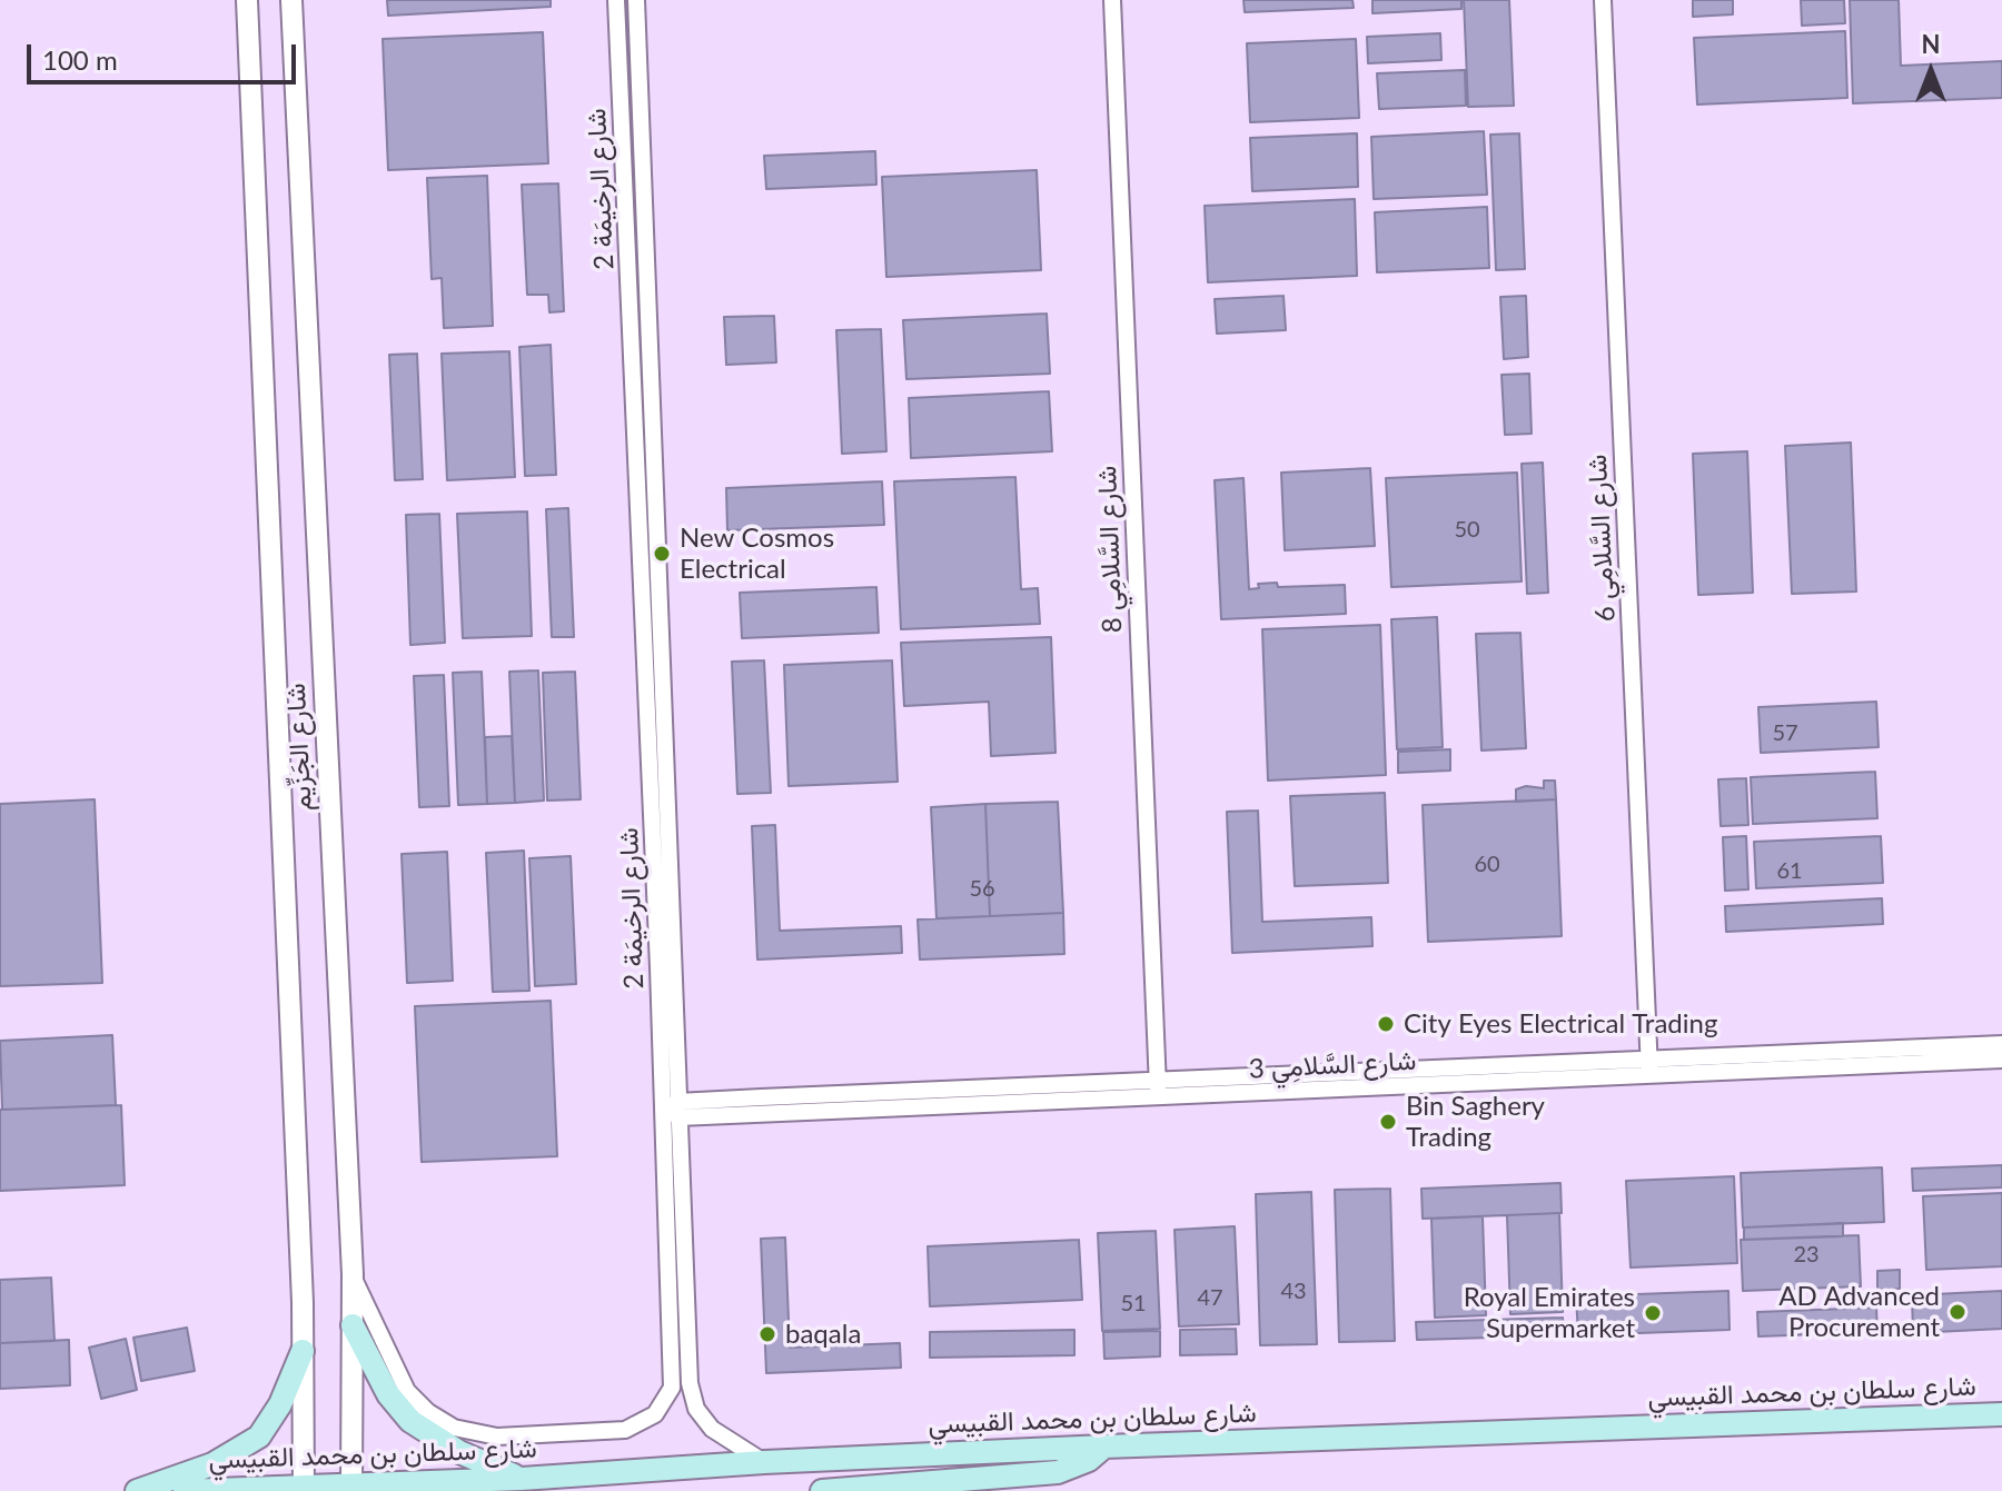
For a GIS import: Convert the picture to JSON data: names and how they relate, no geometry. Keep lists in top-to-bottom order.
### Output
{
  "streets": {
    "main road": ["شارع سلطان بن محمد القبيسي"],
    "street": [
      "شارع الرخيمَة 2",
      "شارع السَّلامِي 6",
      "شارع السَّلامِي 8",
      "شارع الجَزِّيم",
      "شارع السَّلامِي 3"
    ]
  },
  "crossings": [
    ["شارع الرخيمَة 2", "شارع الجَزِّيم"],
    ["شارع الرخيمَة 2", "شارع السَّلامِي 3"],
    ["شارع الرخيمَة 2", "شارع سلطان بن محمد القبيسي"],
    ["شارع السَّلامِي 6", "شارع السَّلامِي 3"],
    ["شارع السَّلامِي 8", "شارع السَّلامِي 3"],
    ["شارع الجَزِّيم", "شارع سلطان بن محمد القبيسي"]
  ],
  "places": [
    "New Cosmos Electrical",
    "City Eyes Electrical Trading",
    "Bin Saghery Trading",
    "AD Advanced Procurement",
    "Royal Emirates Supermarket",
    "baqala"
  ],
  "house_numbers": [
    "50",
    "57",
    "60",
    "61",
    "56",
    "23",
    "43",
    "47",
    "51"
  ],
  "scale_bar": "100 m",
  "north": "top"
}
